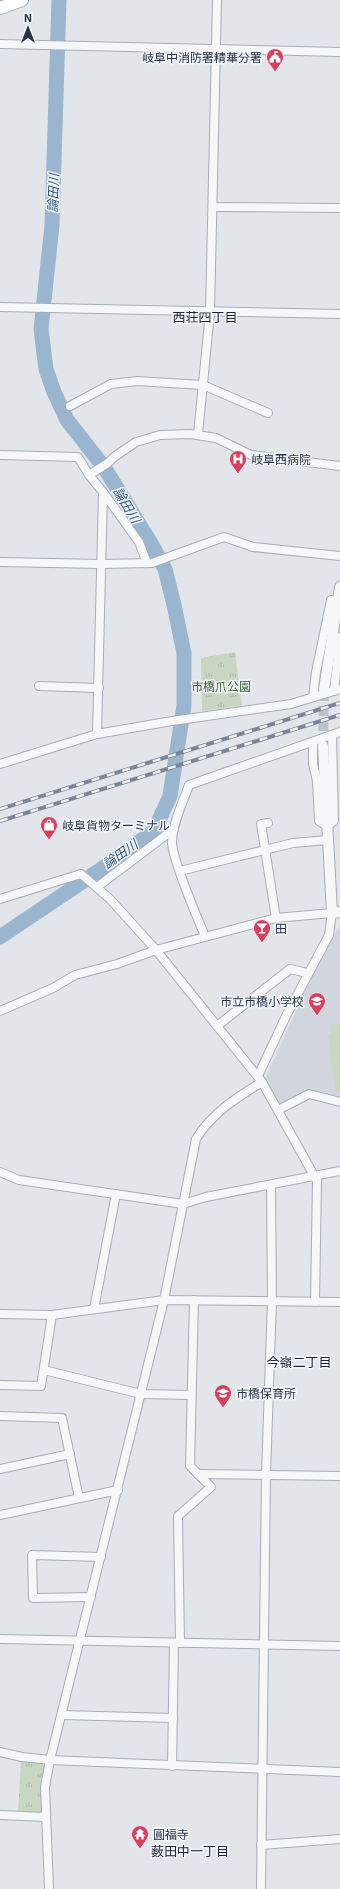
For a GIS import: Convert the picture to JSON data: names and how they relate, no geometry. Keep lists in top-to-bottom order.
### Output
{
  "districts": ["西荘四丁目", "今嶺二丁目", "薮田中一丁目"],
  "water": ["論田川"],
  "parks": ["市橋爪公園"],
  "places": {
    "public building": ["岐阜中消防署精華分署"],
    "hospital": ["岐阜西病院"],
    "shop": ["岐阜貨物ターミナル"],
    "bar": ["田"],
    "school or university": ["市立市橋小学校", "市橋保育所"],
    "temple": ["圓福寺"]
  },
  "north": "top"
}
